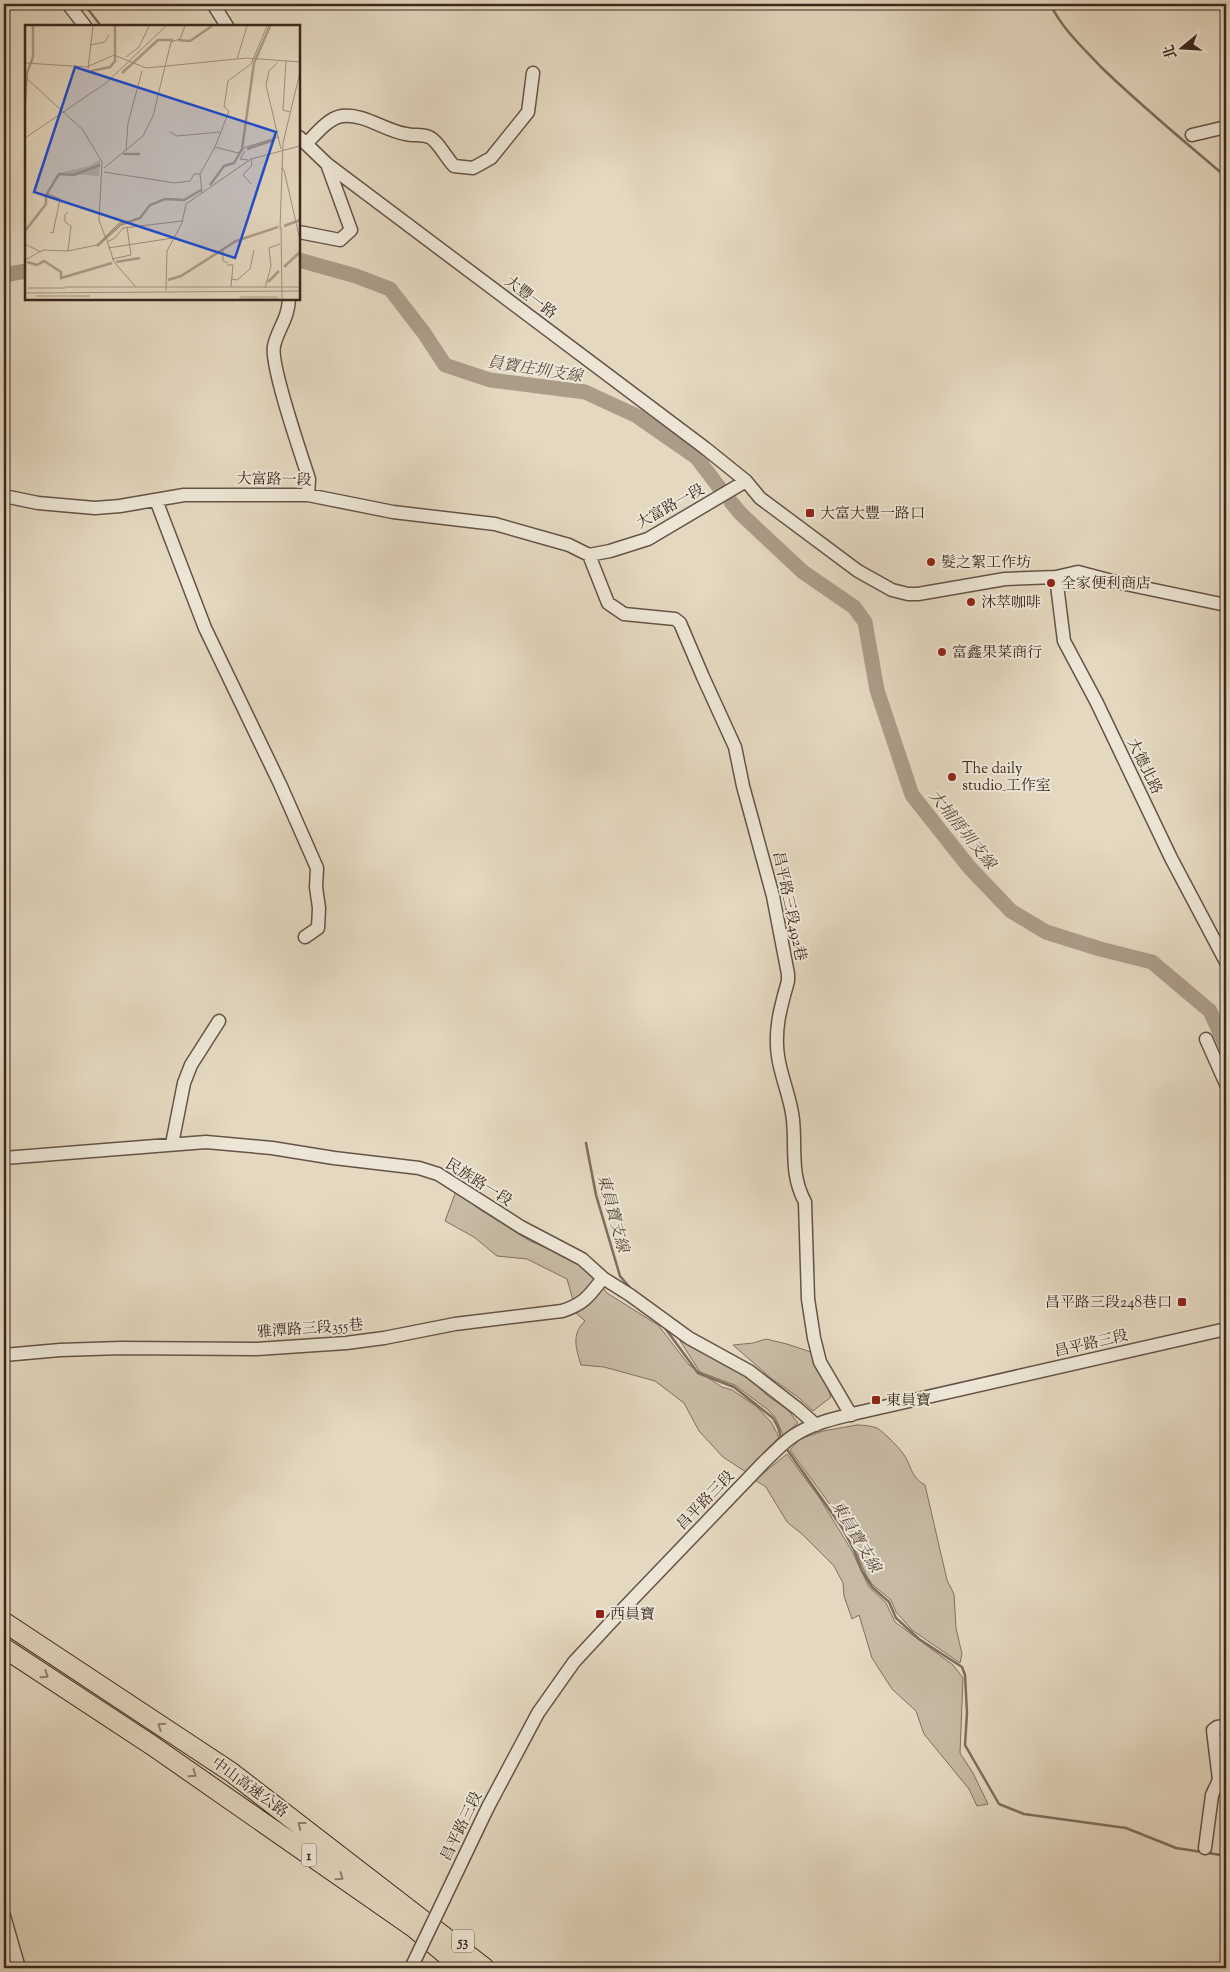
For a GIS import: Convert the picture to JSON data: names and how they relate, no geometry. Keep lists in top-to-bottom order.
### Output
{
  "streets": {
    "highway": ["中山高速公路", "1", "53"],
    "street": [
      "大豐一路",
      "大富路一段",
      "大德北路",
      "昌平路三段492巷",
      "民族路一段",
      "雅潭路三段355巷",
      "昌平路三段"
    ]
  },
  "crossings": [
    ["大豐一路", "大富路一段"],
    ["大富路一段", "昌平路三段492巷"],
    ["昌平路三段492巷", "昌平路三段"],
    ["民族路一段", "雅潭路三段355巷"],
    ["民族路一段", "昌平路三段"],
    ["中山高速公路", "53"]
  ],
  "water": ["員寶庄圳支線", "大埔厝圳支線", "東員寶支線"],
  "places": {
    "transit": [
      "大富大豐一路口",
      "昌平路三段248巷口",
      "東員寶",
      "西員寶"
    ],
    "other": [
      "髮之絮工作坊",
      "全家便利商店",
      "沐萃咖啡",
      "富鑫果菜商行",
      "The daily studio_工作室"
    ]
  },
  "north": "left"
}
